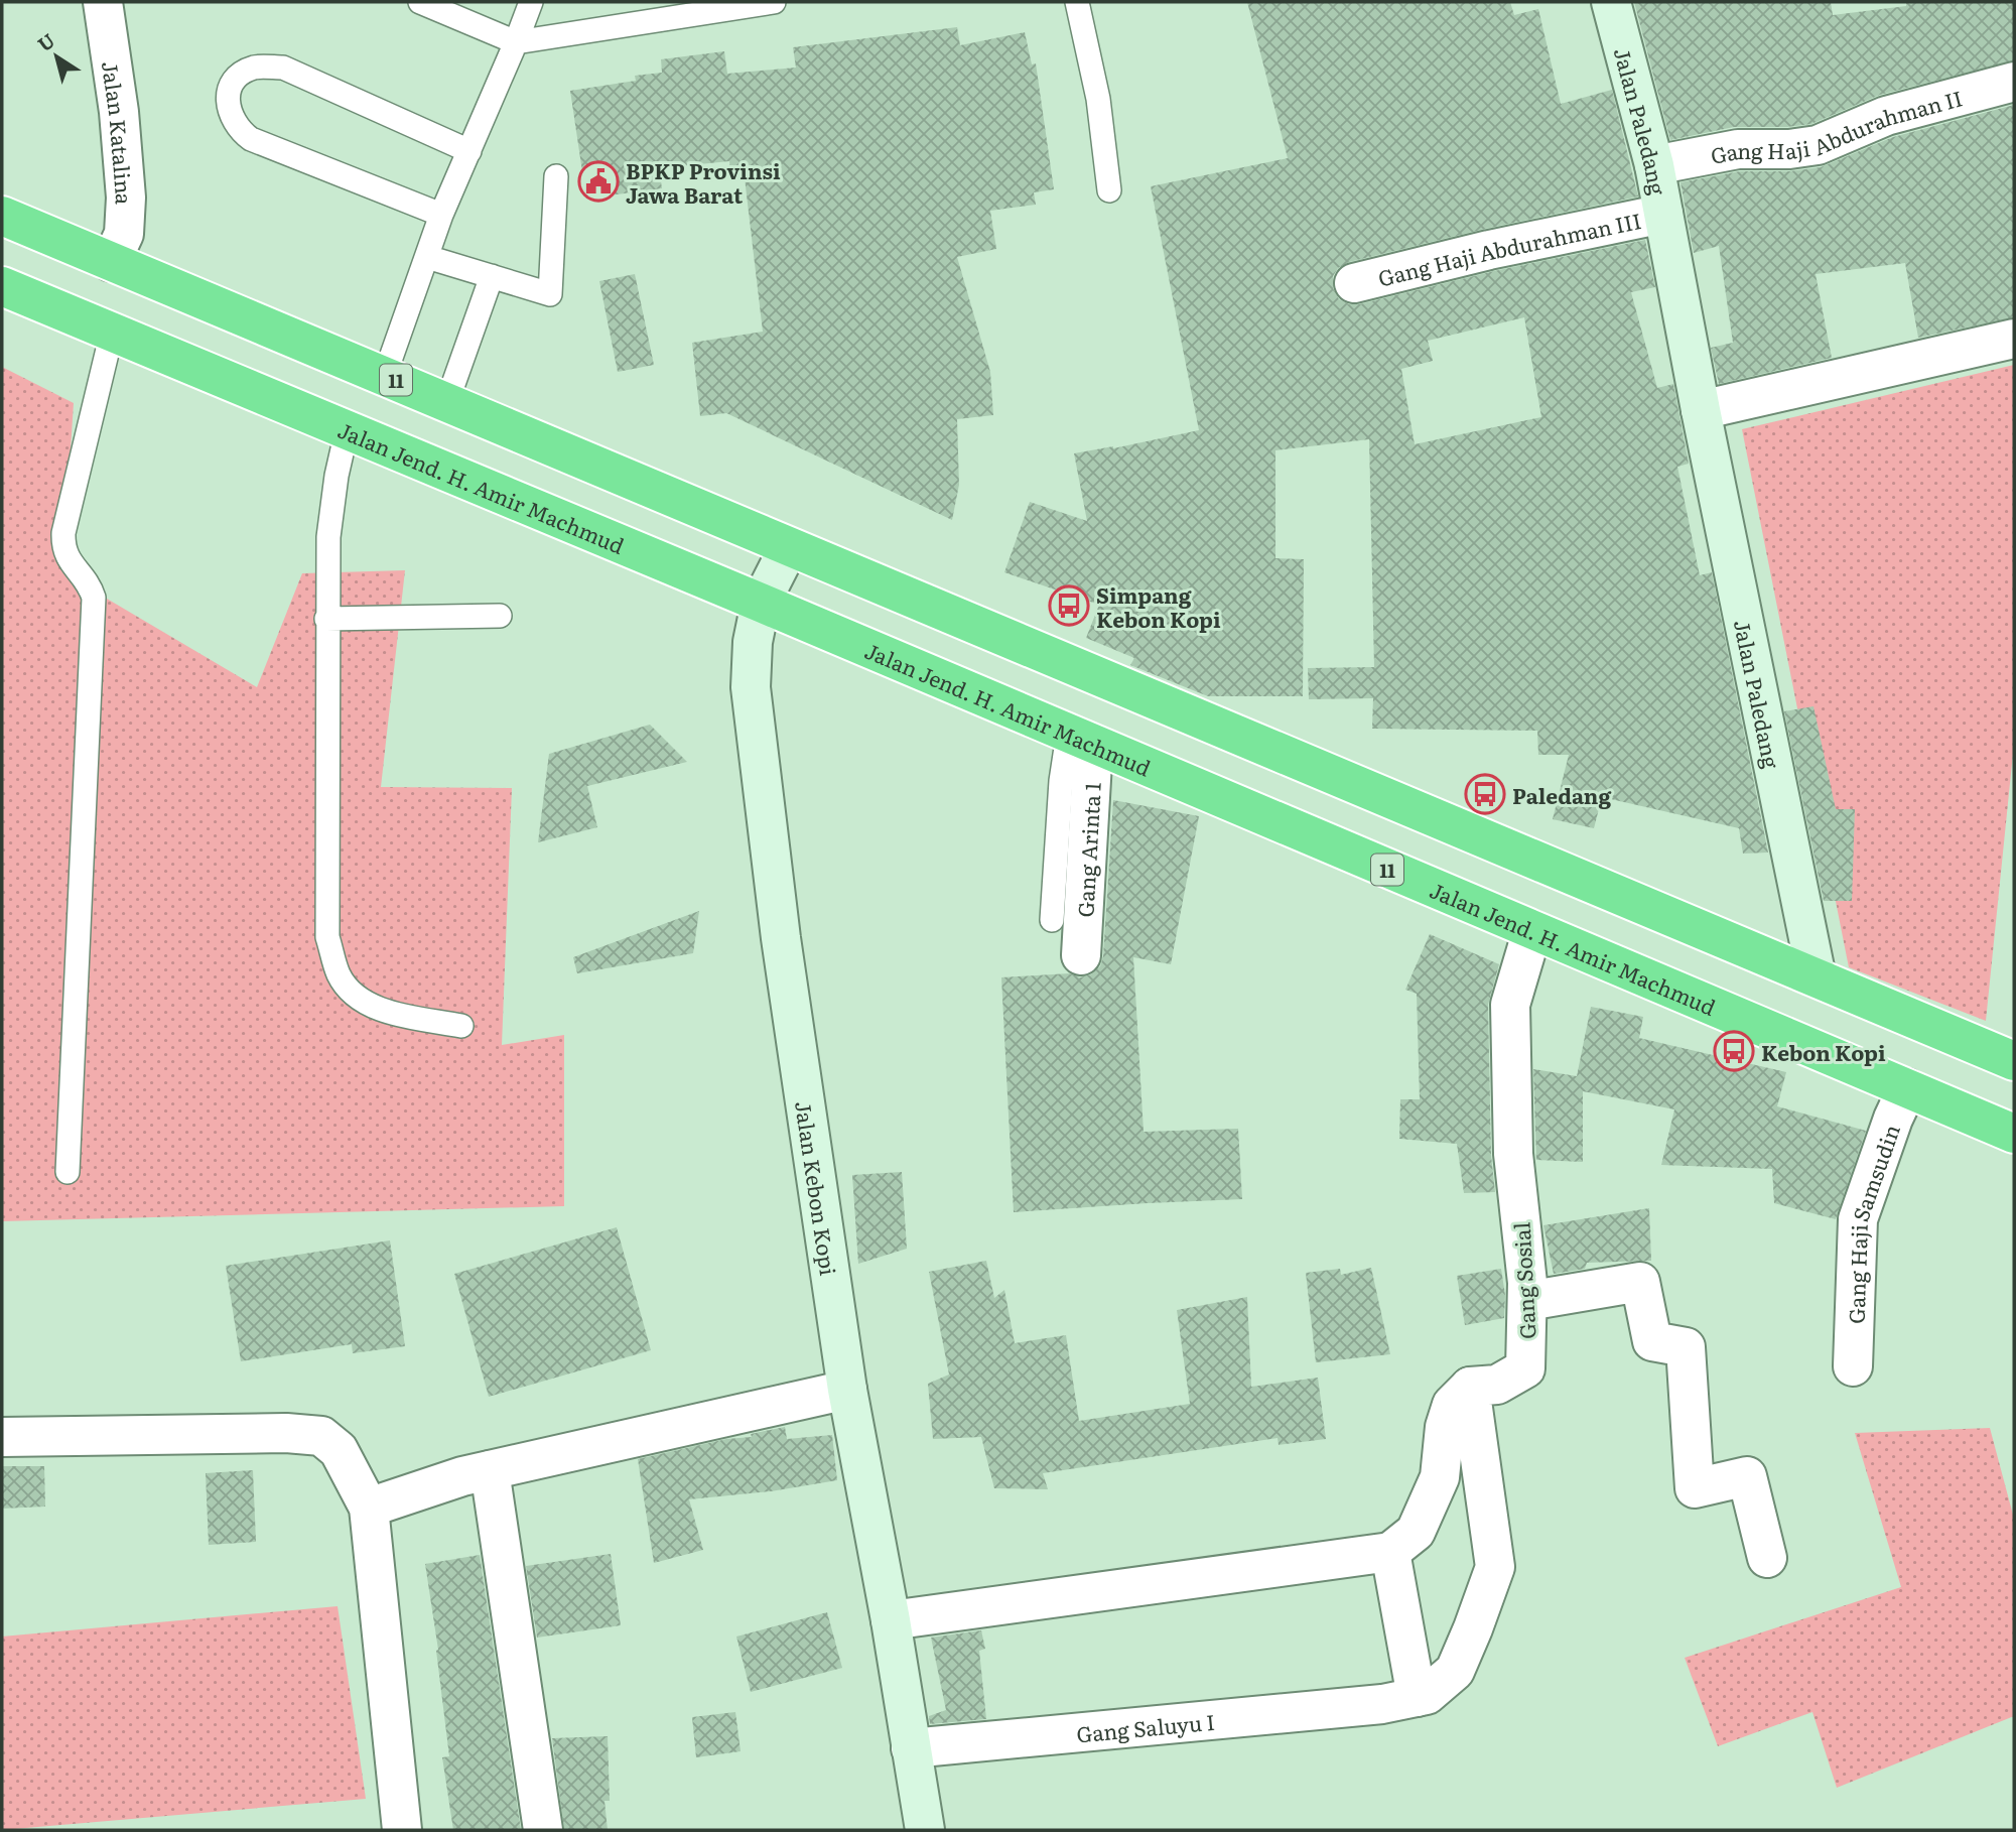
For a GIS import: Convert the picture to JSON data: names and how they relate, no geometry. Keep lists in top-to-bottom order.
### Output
{
  "streets": {
    "highway": ["11", "Jalan Jend. H. Amir Machmud"],
    "main road": ["Jalan Paledang", "Jalan Kebon Kopi"],
    "street": [
      "Gang Haji Abdurahman II",
      "Jalan Katalina",
      "Gang Haji Abdurahman III",
      "Gang Arinta 1",
      "Gang Haji Samsudin",
      "Gang Sosial",
      "Gang Saluyu I"
    ]
  },
  "crossings": [
    ["Jalan Paledang", "Gang Haji Abdurahman II"],
    ["Jalan Paledang", "Gang Haji Abdurahman III"],
    ["Jalan Paledang", "11"],
    ["Jalan Katalina", "11"],
    ["11", "Jalan Kebon Kopi"],
    ["Jalan Jend. H. Amir Machmud", "Gang Arinta 1"],
    ["Jalan Jend. H. Amir Machmud", "Jalan Kebon Kopi"],
    ["Jalan Jend. H. Amir Machmud", "Gang Haji Samsudin"],
    ["Jalan Jend. H. Amir Machmud", "Gang Sosial"],
    ["Jalan Kebon Kopi", "Gang Saluyu I"]
  ],
  "places": {
    "public building": ["BPKP Provinsi Jawa Barat"],
    "bus stop": ["Simpang Kebon Kopi", "Paledang", "Kebon Kopi"]
  },
  "north": "top left"
}
